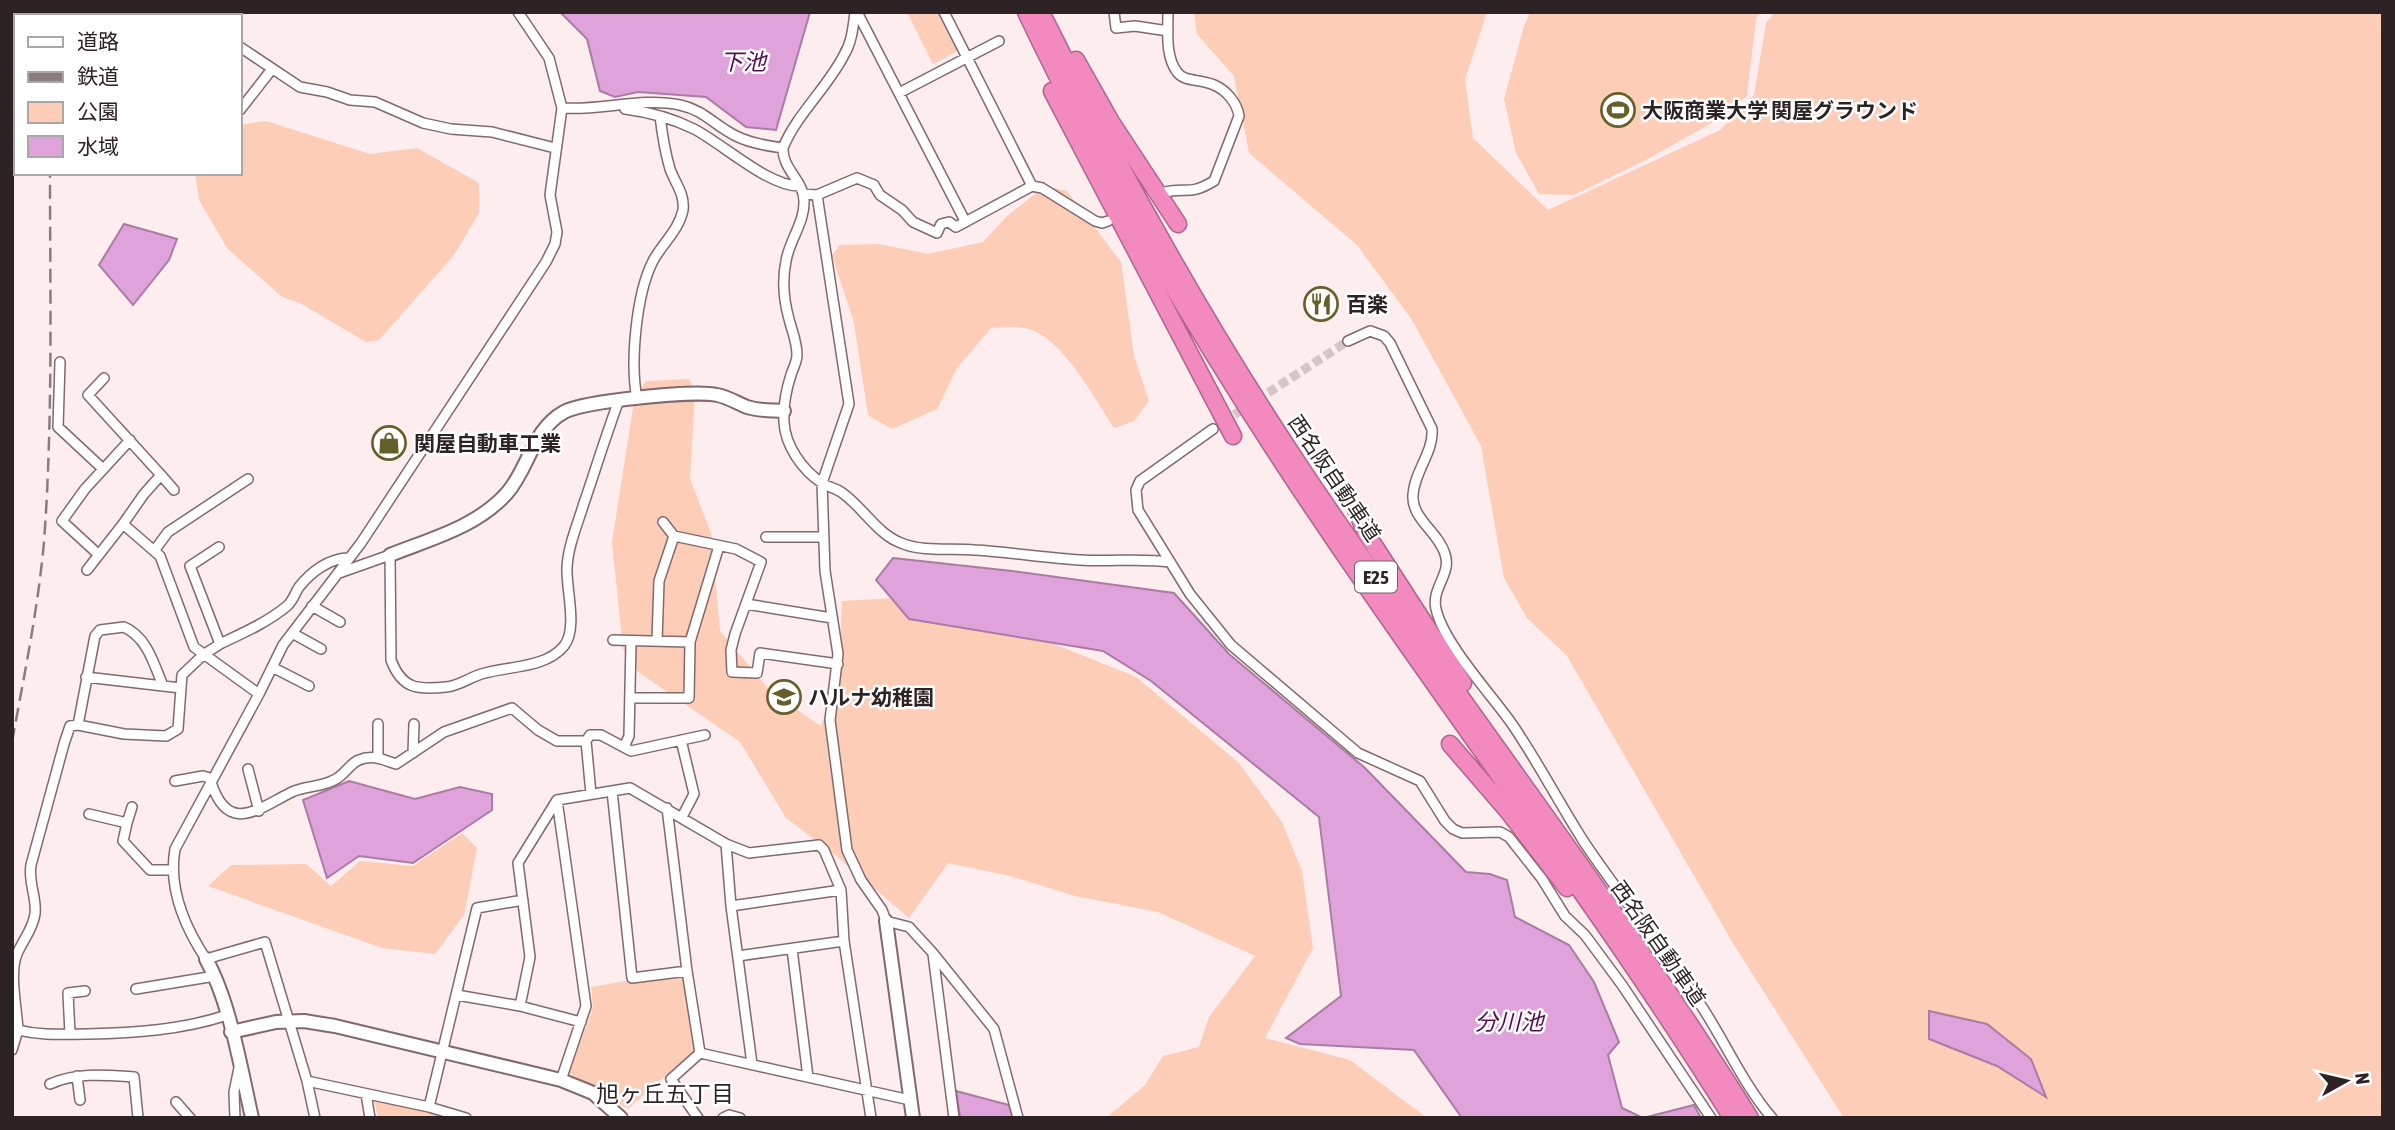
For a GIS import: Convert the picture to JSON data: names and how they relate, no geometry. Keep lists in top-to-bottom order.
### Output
{
  "streets": {
    "highway": ["西名阪自動車道", "E25"]
  },
  "districts": ["旭ヶ丘五丁目"],
  "water": ["下池", "分川池"],
  "places": {
    "sports": ["大阪商業大学 関屋グラウンド"],
    "restaurant": ["百楽"],
    "shop": ["関屋自動車工業"],
    "school or university": ["ハルナ幼稚園"]
  },
  "legend": [
    "道路",
    "鉄道",
    "公園",
    "水域"
  ],
  "north": "right"
}
